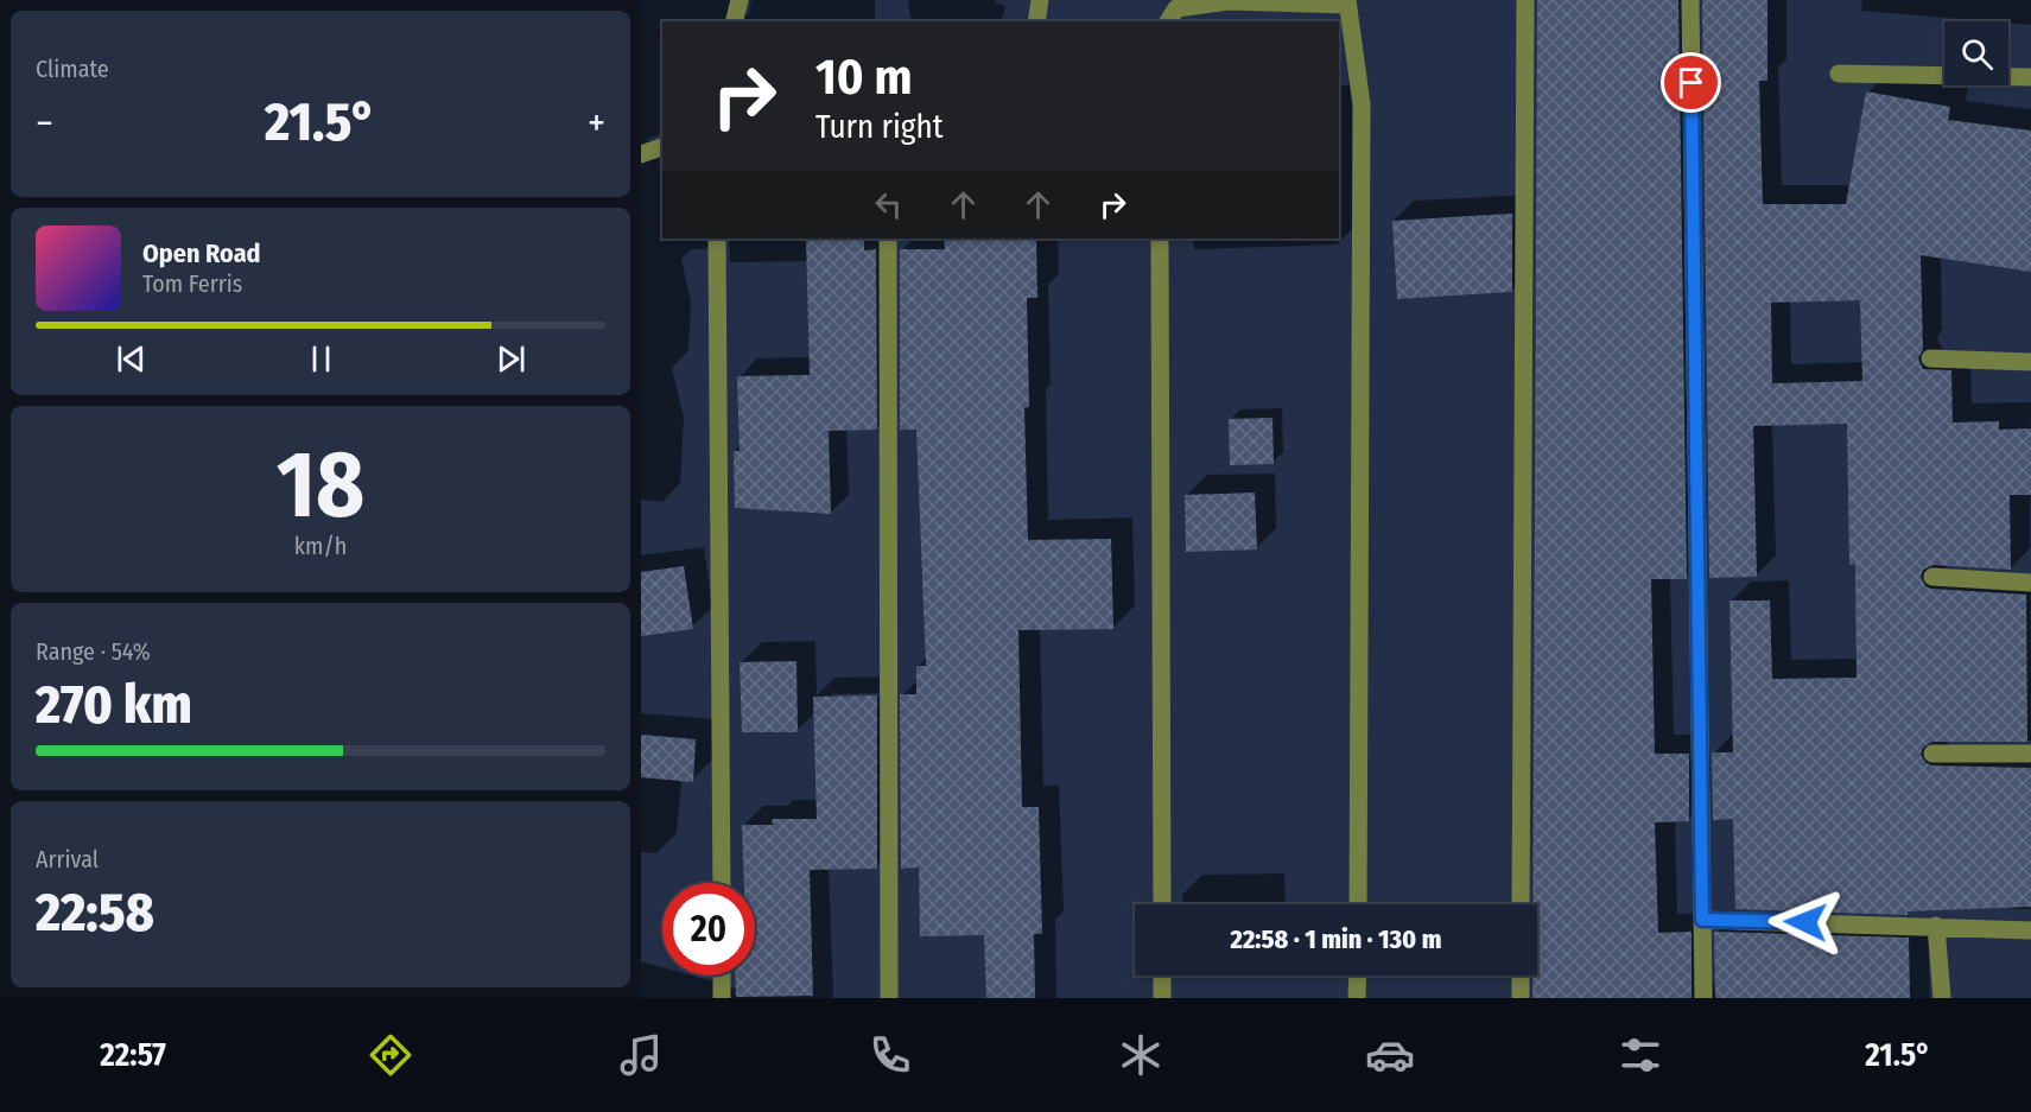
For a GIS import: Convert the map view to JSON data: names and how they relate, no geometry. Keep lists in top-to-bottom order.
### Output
{
  "page": {
    "tile": [
      "Climate",
      ["18", "km/h"],
      ["Range · 54%", "270 km"],
      ["Arrival", "22:58"]
    ],
    "turn": ["10 m", "Turn right"],
    "heat": ["−", "21.5°", "+"],
    "song": ["Open Road", "Tom Ferris"],
    "limit": "20",
    "trip": "22:58 · 1 min · 130 m",
    "tabs": ["22:57", "21.5°"]
  }
}
